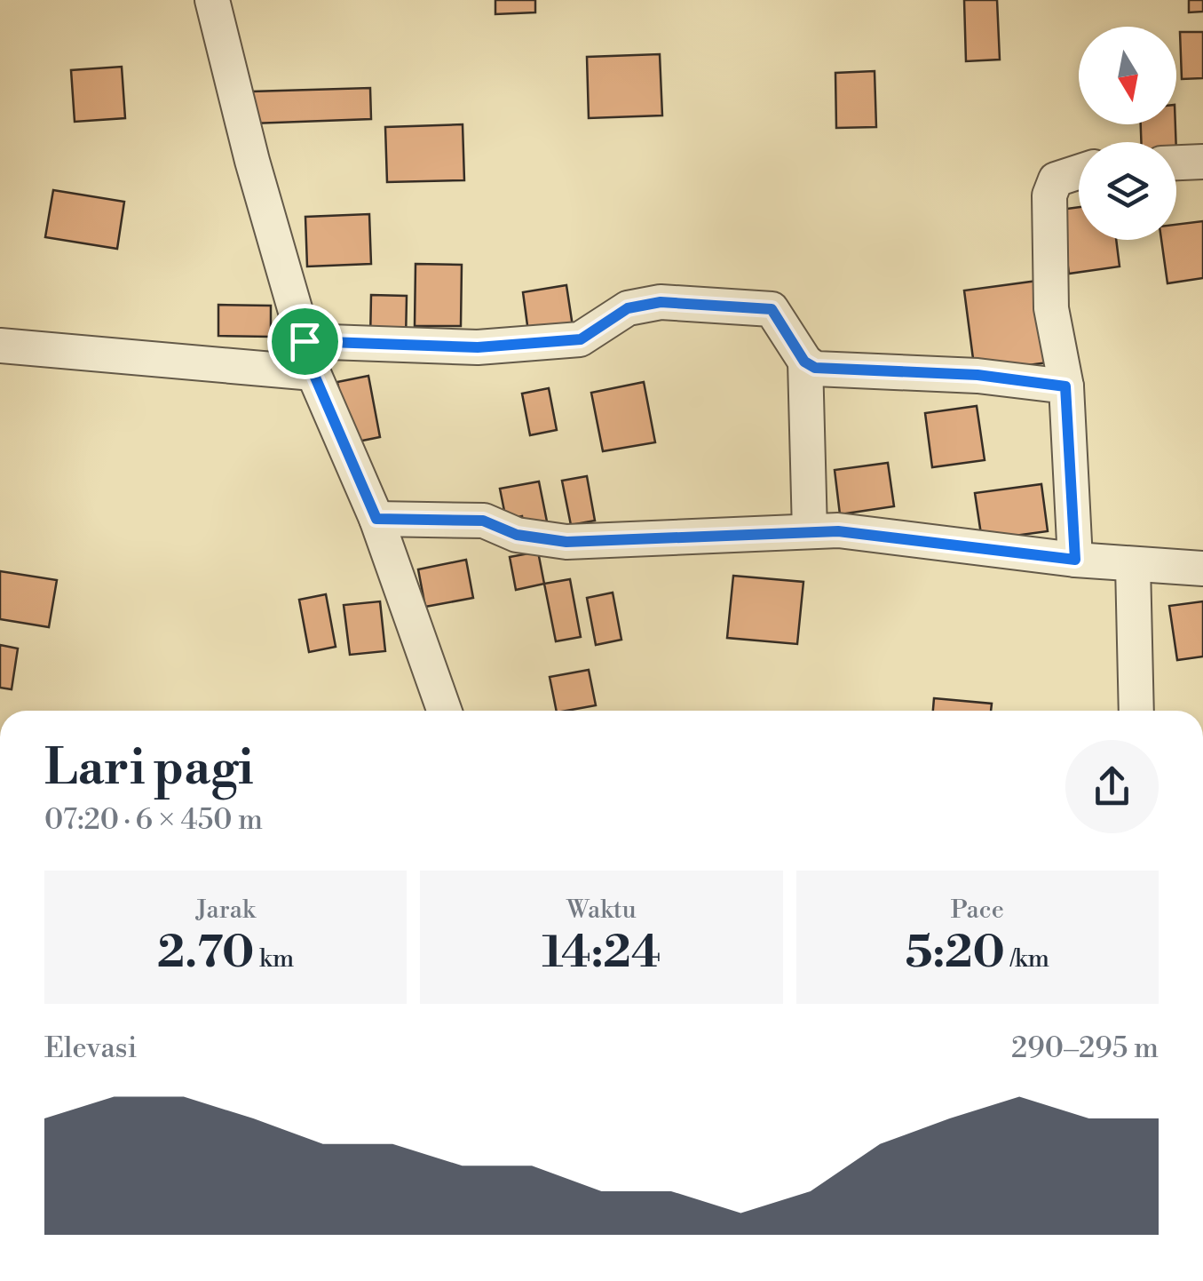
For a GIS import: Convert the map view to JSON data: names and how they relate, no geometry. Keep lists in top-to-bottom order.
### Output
{
  "north": "bottom",
  "page": {
    "heading": ["Lari pagi", "07:20 · 6 × 450 m"],
    "stats": [
      ["Jarak", "2.70 km"],
      ["Waktu", "14:24"],
      ["Pace", "5:20 /km"]
    ],
    "chart": ["Elevasi", "290–295 m"]
  }
}
